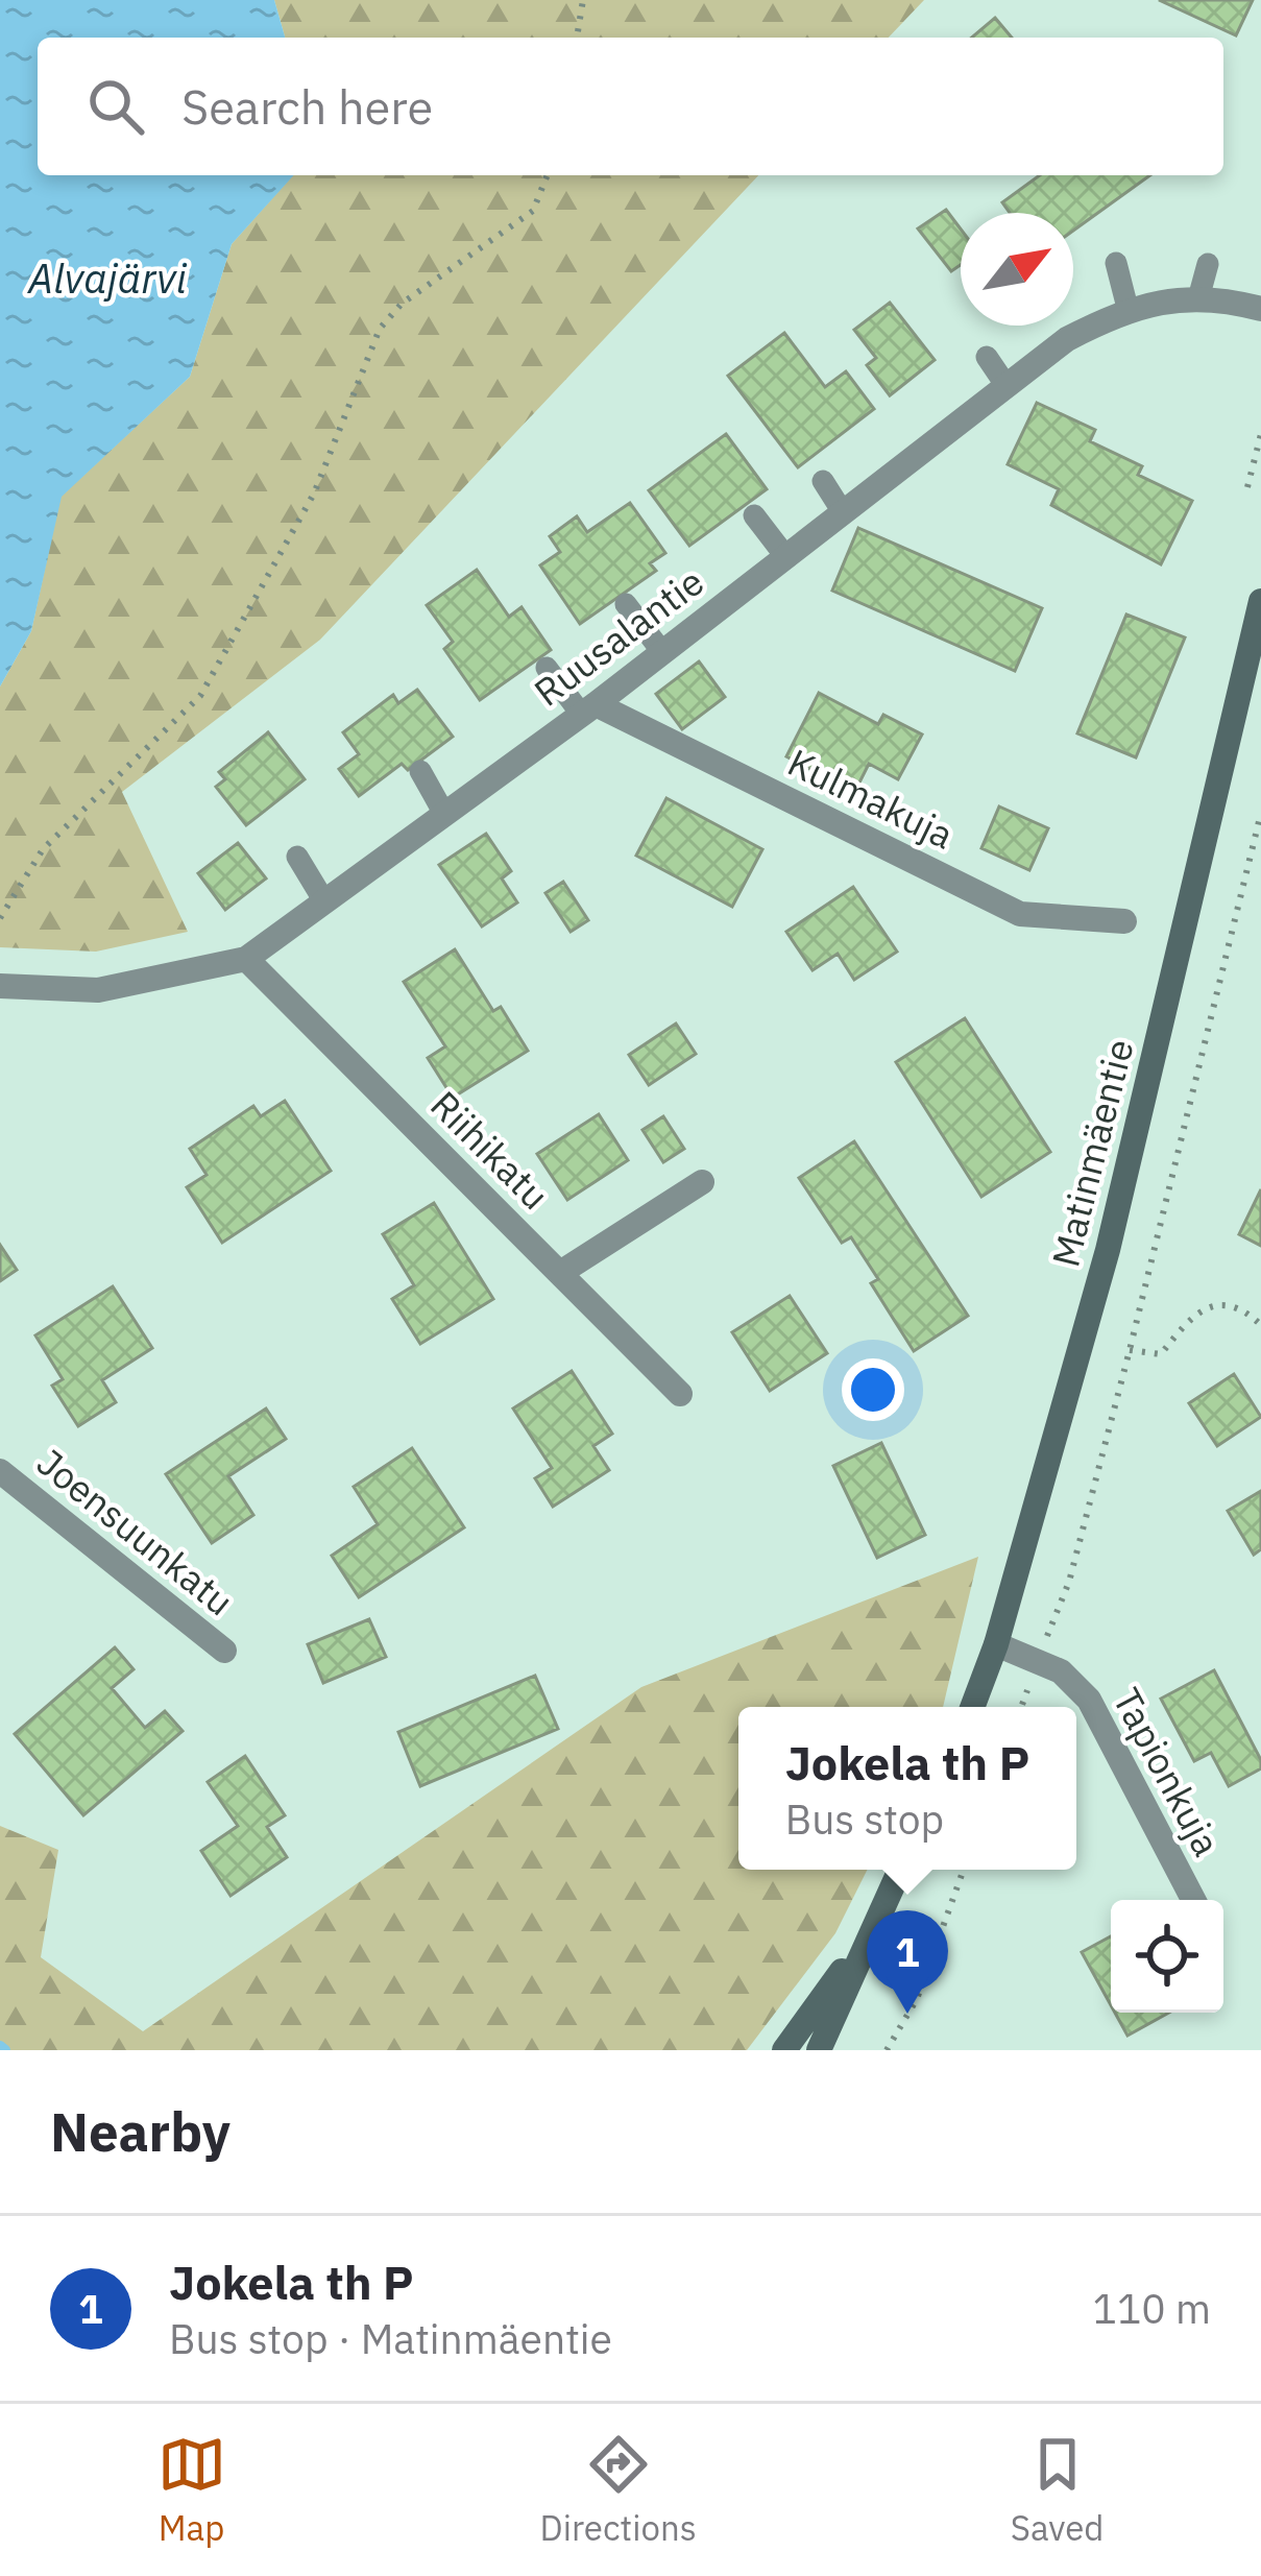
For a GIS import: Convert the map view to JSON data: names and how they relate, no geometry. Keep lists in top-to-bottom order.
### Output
{
  "streets": {
    "main road": ["Matinmäentie"],
    "street": [
      "Ruusalantie",
      "Kulmakuja",
      "Riihikatu",
      "Joensuunkatu",
      "Tapionkuja"
    ]
  },
  "crossings": [
    ["Ruusalantie", "Kulmakuja"],
    ["Ruusalantie", "Riihikatu"],
    ["Matinmäentie", "Tapionkuja"]
  ],
  "water": ["Alvajärvi"],
  "north": "top right",
  "page": {
    "search": "Search here",
    "popup": ["Jokela th P", "Bus stop"],
    "pins": "1",
    "heading": "Nearby",
    "list": [
      {
        "mark": "1",
        "name": "Jokela th P",
        "note": "Bus stop · Matinmäentie",
        "value": "110 m"
      }
    ],
    "nav": ["Map", "Directions", "Saved"]
  }
}
